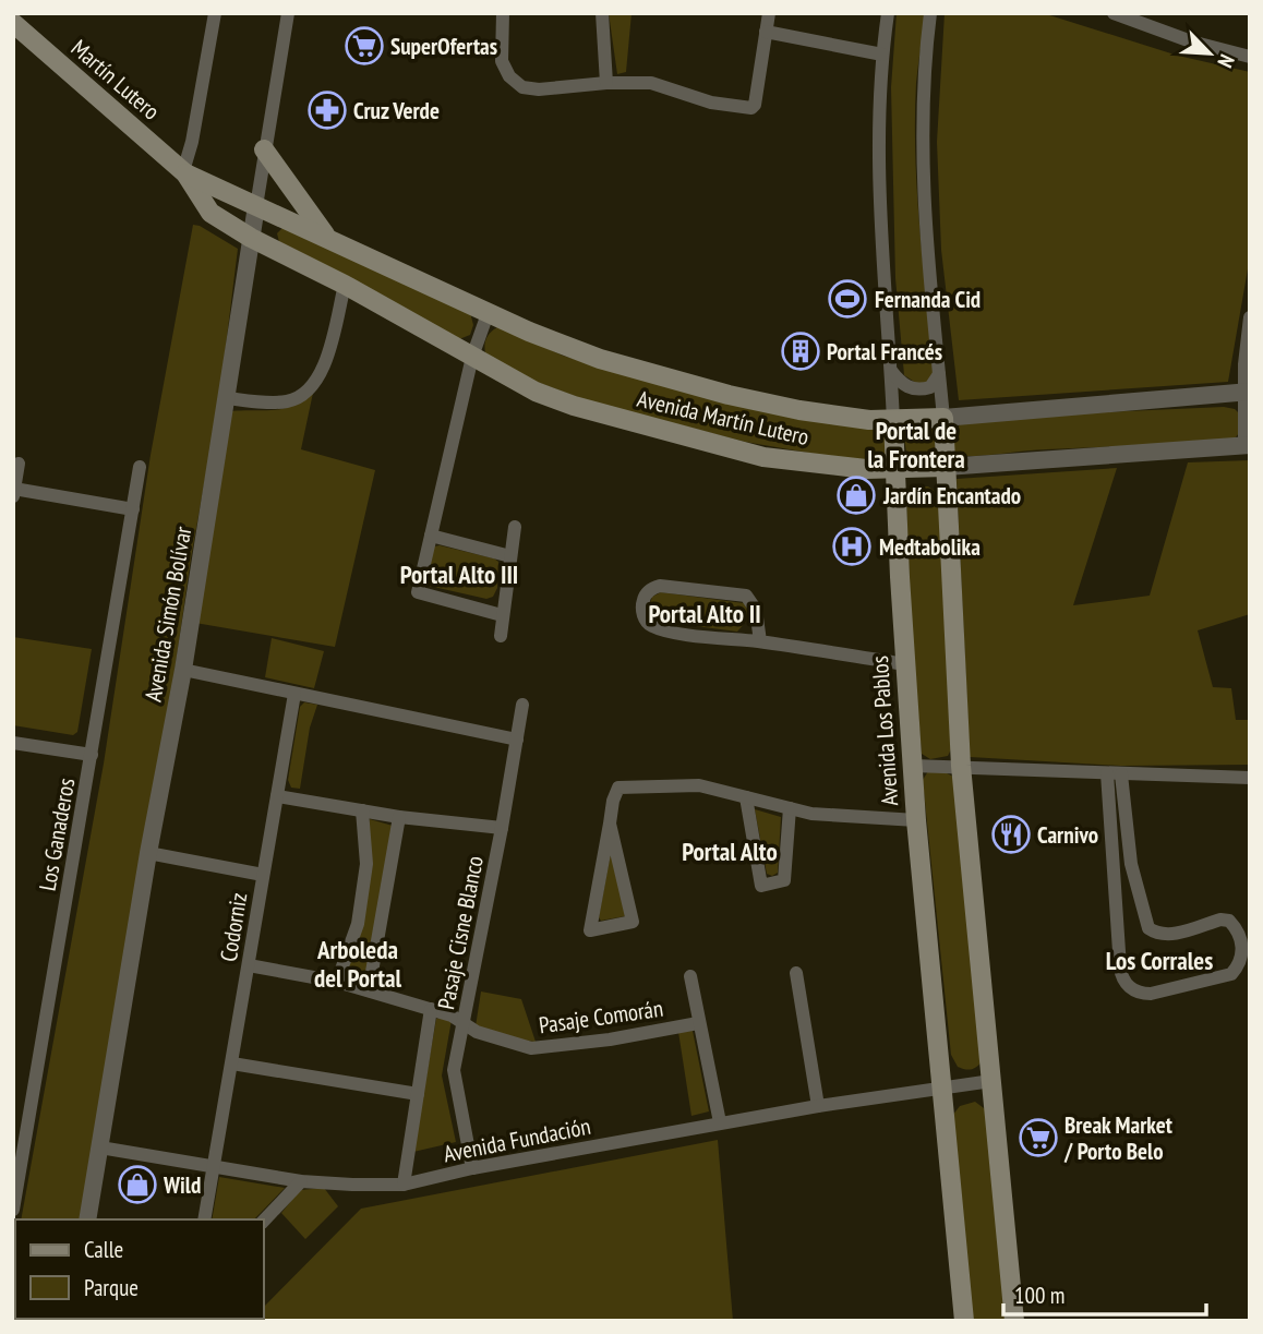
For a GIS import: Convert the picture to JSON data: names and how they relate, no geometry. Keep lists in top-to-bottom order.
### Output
{
  "streets": {
    "main road": ["Martín Lutero", "Avenida Martín Lutero", "Avenida Los Pablos"],
    "street": [
      "Avenida Simón Bolívar",
      "Los Ganaderos",
      "Codorniz",
      "Pasaje Cisne Blanco",
      "Pasaje Comorán",
      "Avenida Fundación"
    ]
  },
  "crossings": [
    ["Martín Lutero", "Avenida Martín Lutero"],
    ["Avenida Martín Lutero", "Avenida Simón Bolívar"],
    ["Avenida Martín Lutero", "Avenida Los Pablos"],
    ["Avenida Simón Bolívar", "Avenida Fundación"],
    ["Avenida Los Pablos", "Avenida Fundación"],
    ["Codorniz", "Pasaje Comorán"],
    ["Codorniz", "Avenida Fundación"],
    ["Pasaje Cisne Blanco", "Pasaje Comorán"],
    ["Pasaje Cisne Blanco", "Avenida Fundación"]
  ],
  "districts": [
    "Portal de la Frontera",
    "Portal Alto III",
    "Portal Alto II",
    "Portal Alto",
    "Arboleda del Portal",
    "Los Corrales"
  ],
  "places": {
    "supermarket": ["SuperOfertas", "Break Market / Porto Belo"],
    "pharmacy": ["Cruz Verde"],
    "sports": ["Fernanda Cid"],
    "building": ["Portal Francés"],
    "shop": ["Jardín Encantado", "Wild"],
    "hospital": ["Medtabolika"],
    "restaurant": ["Carnivo"]
  },
  "legend": ["Calle", "Parque"],
  "scale_bar": "100 m",
  "north": "bottom right"
}
